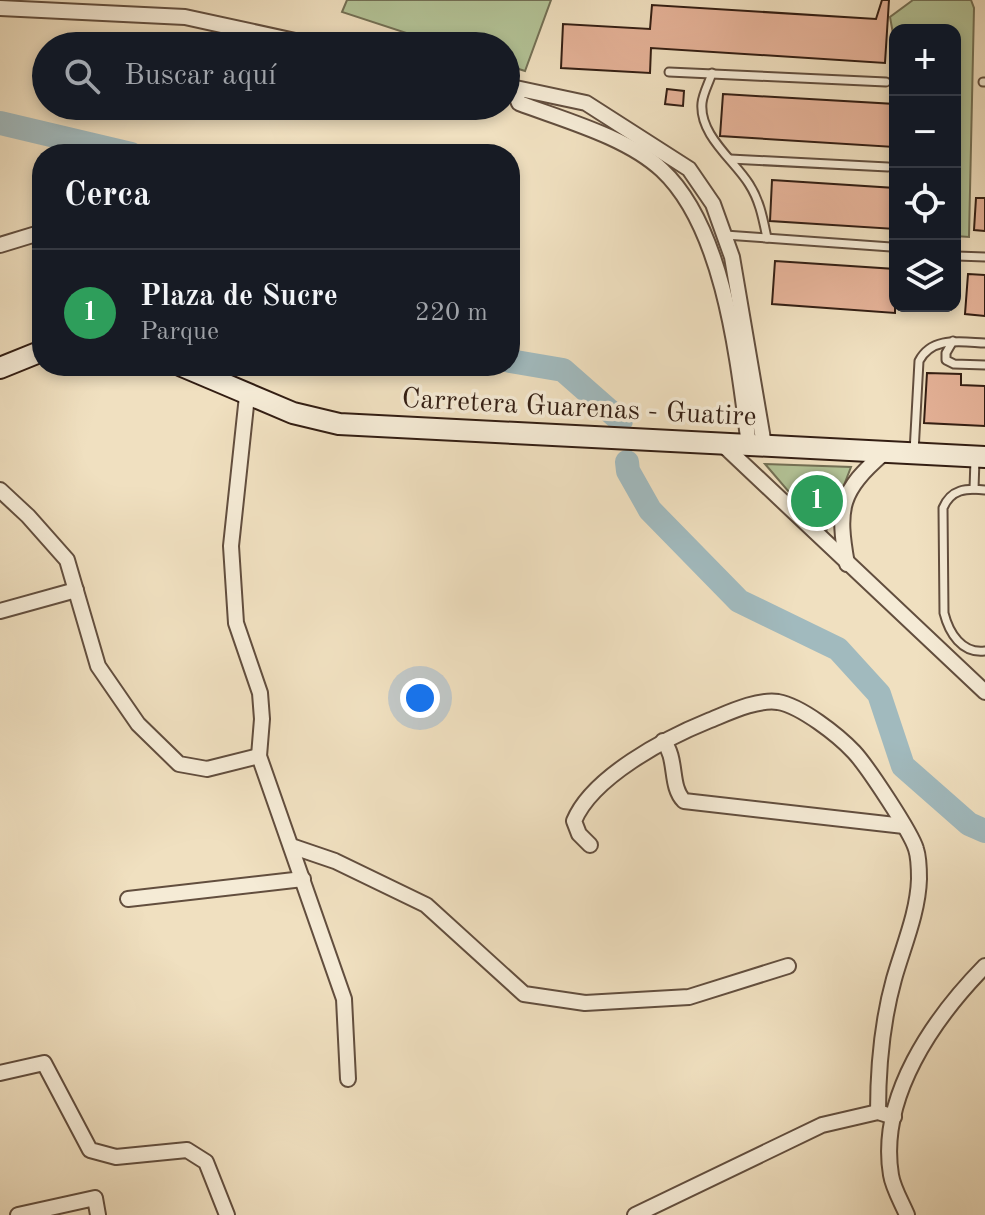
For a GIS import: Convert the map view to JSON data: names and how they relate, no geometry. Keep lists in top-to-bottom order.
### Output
{
  "streets": {
    "main road": ["Carretera Guarenas - Guatire"]
  },
  "page": {
    "map_buttons": ["+", "−"],
    "search": "Buscar aquí",
    "heading": "Cerca",
    "list": [
      {
        "mark": "1",
        "name": "Plaza de Sucre",
        "note": "Parque",
        "value": "220 m"
      }
    ],
    "pins": "1"
  }
}
